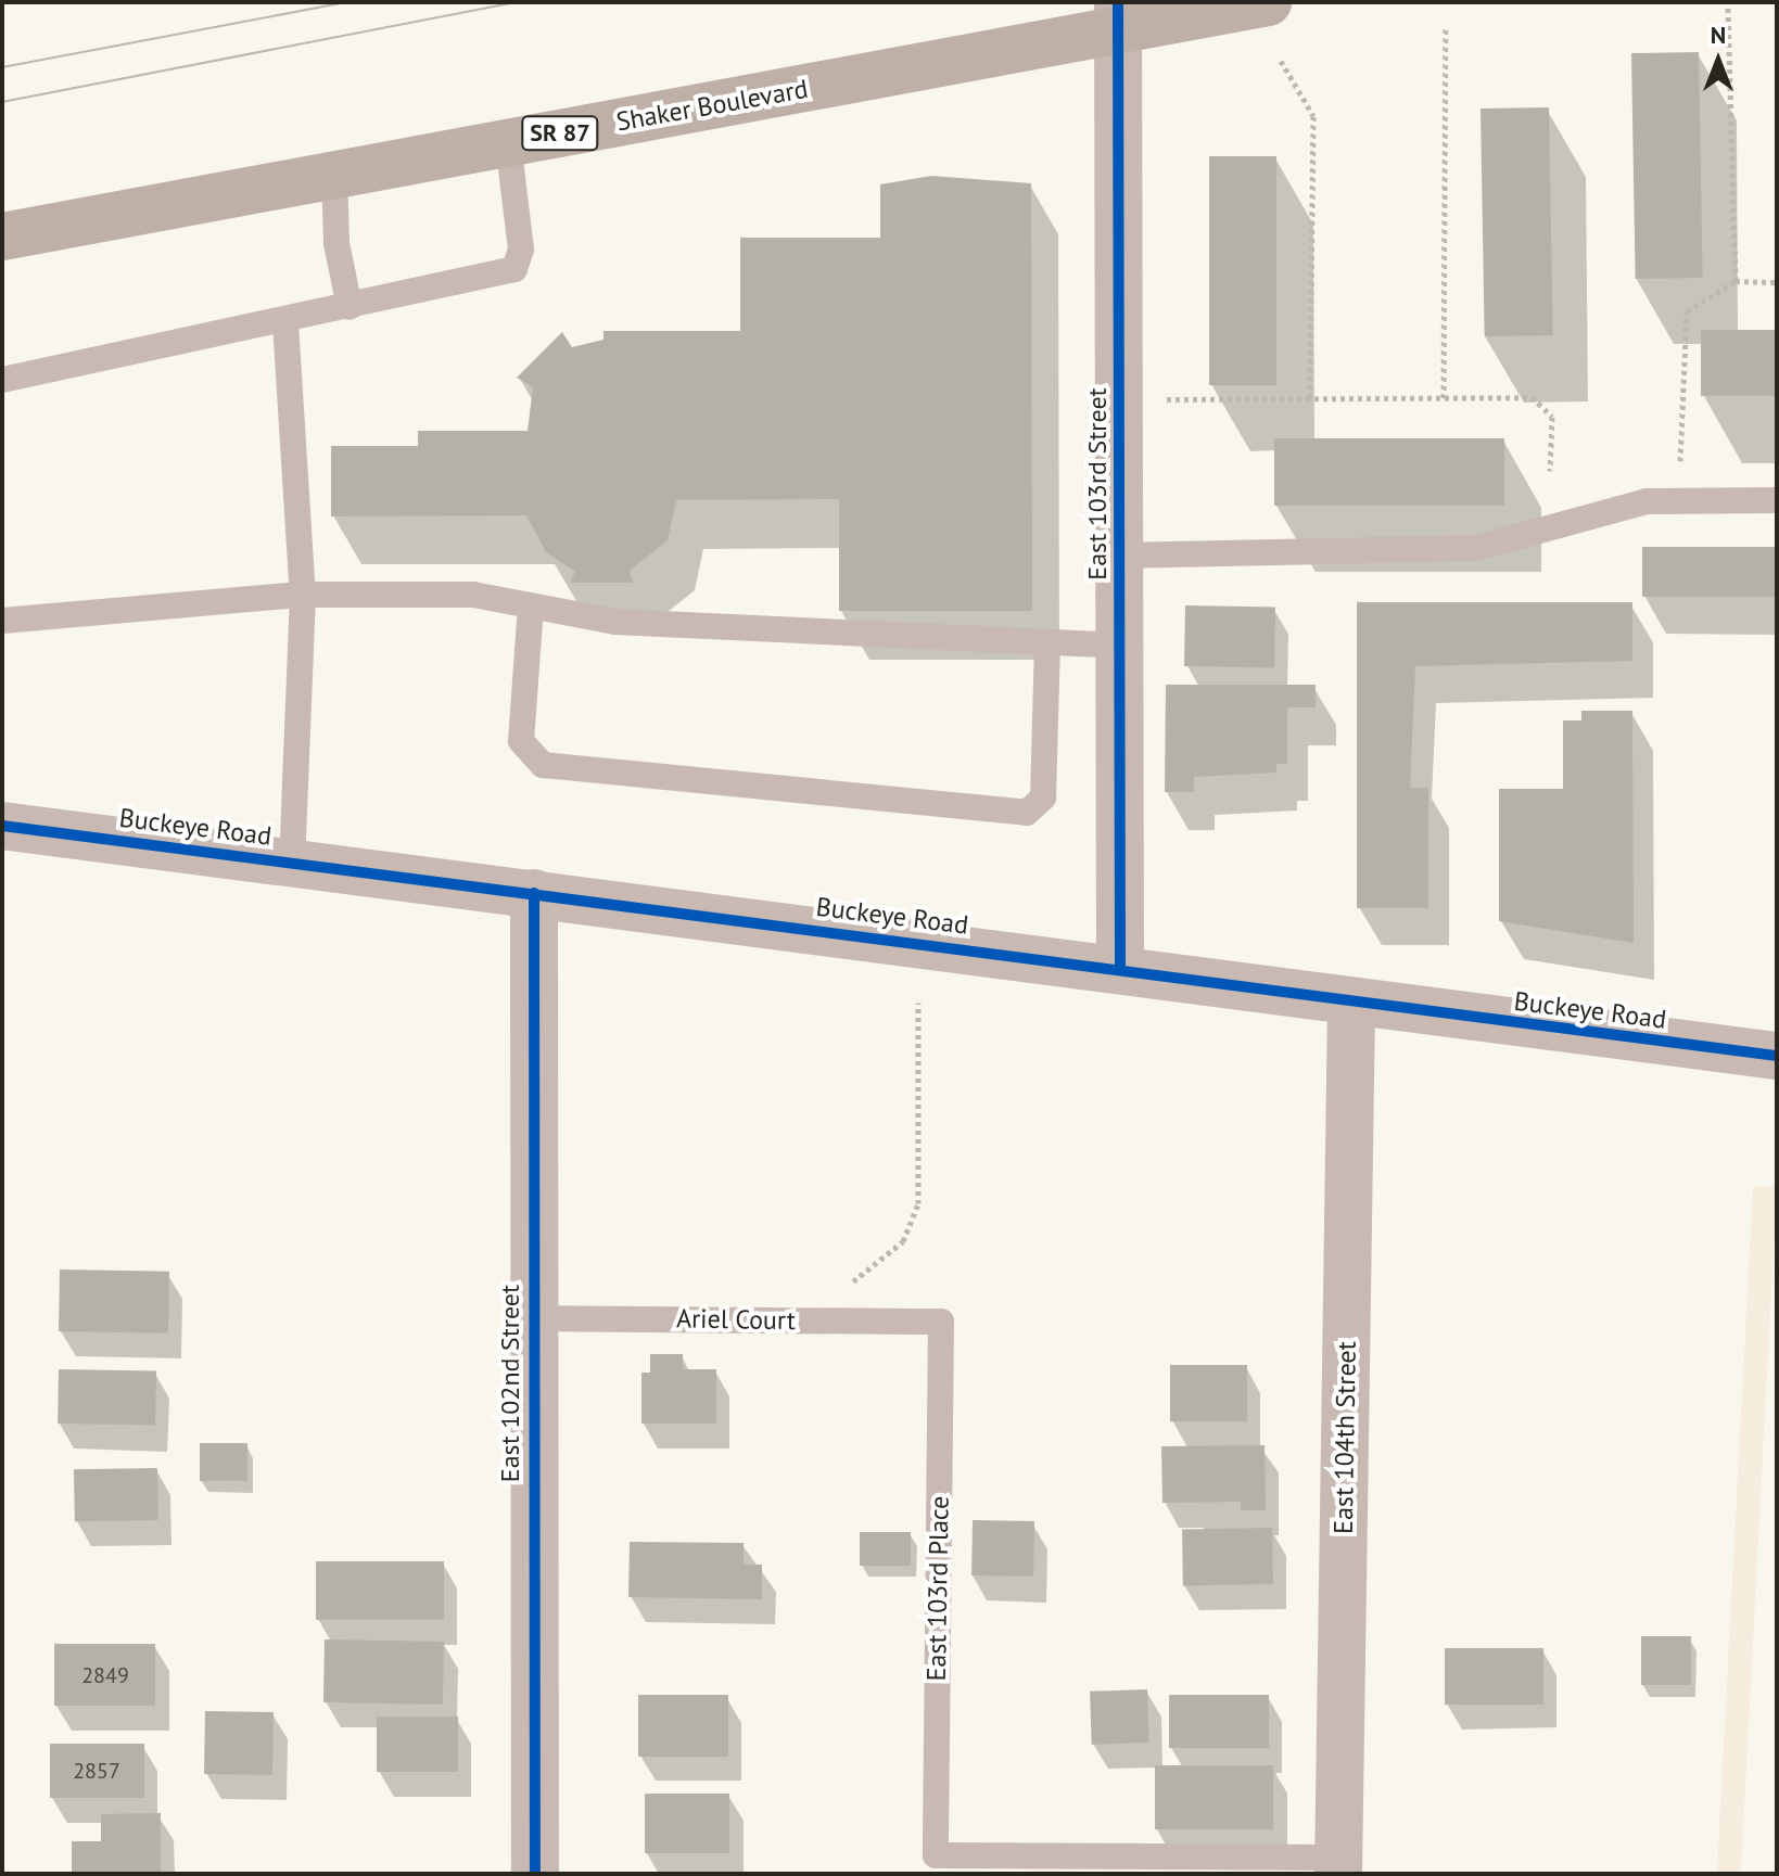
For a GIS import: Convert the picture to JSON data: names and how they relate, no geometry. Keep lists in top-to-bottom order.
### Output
{
  "streets": {
    "main road": ["Shaker Boulevard", "SR 87"],
    "street": [
      "East 103rd Street",
      "Buckeye Road",
      "East 102nd Street",
      "East 104th Street"
    ],
    "lane": ["Ariel Court", "East 103rd Place"]
  },
  "crossings": [
    ["Shaker Boulevard", "East 103rd Street"],
    ["East 103rd Street", "Buckeye Road"],
    ["Buckeye Road", "East 102nd Street"],
    ["Buckeye Road", "East 104th Street"],
    ["Ariel Court", "East 102nd Street"],
    ["Ariel Court", "East 103rd Place"],
    ["East 104th Street", "East 103rd Place"]
  ],
  "house_numbers": ["2849", "2857"],
  "north": "top"
}
